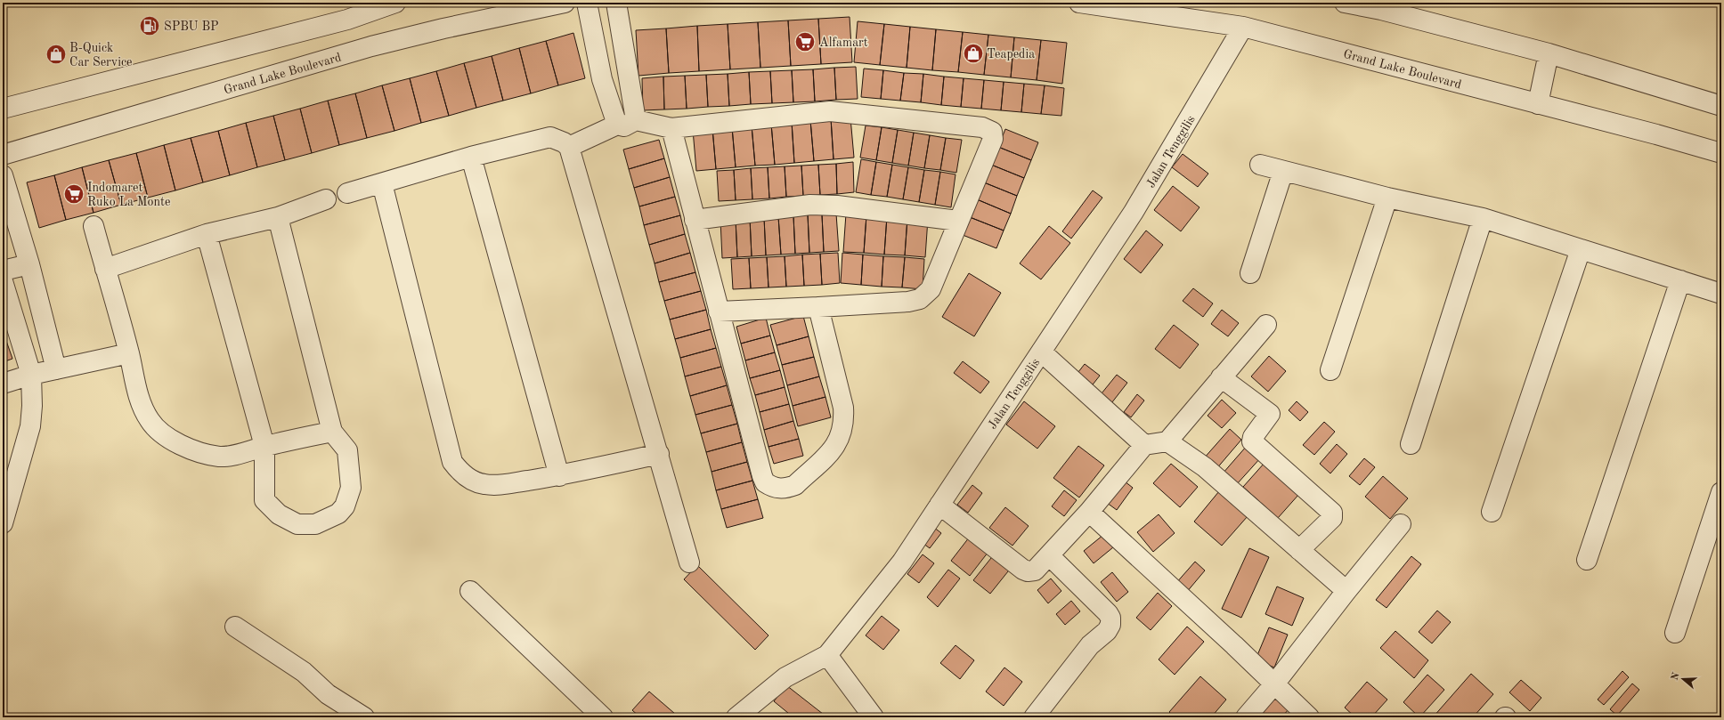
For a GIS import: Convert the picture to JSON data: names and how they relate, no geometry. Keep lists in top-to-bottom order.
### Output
{
  "streets": {
    "street": ["Grand Lake Boulevard", "Jalan Tenggilis"]
  },
  "crossings": [
    ["Grand Lake Boulevard", "Jalan Tenggilis"]
  ],
  "places": {
    "fuel station": ["SPBU BP"],
    "supermarket": ["Alfamart", "Indomaret Ruko La Monte"],
    "shop": ["Teapedia", "B-Quick Car Service"]
  },
  "north": "left"
}
